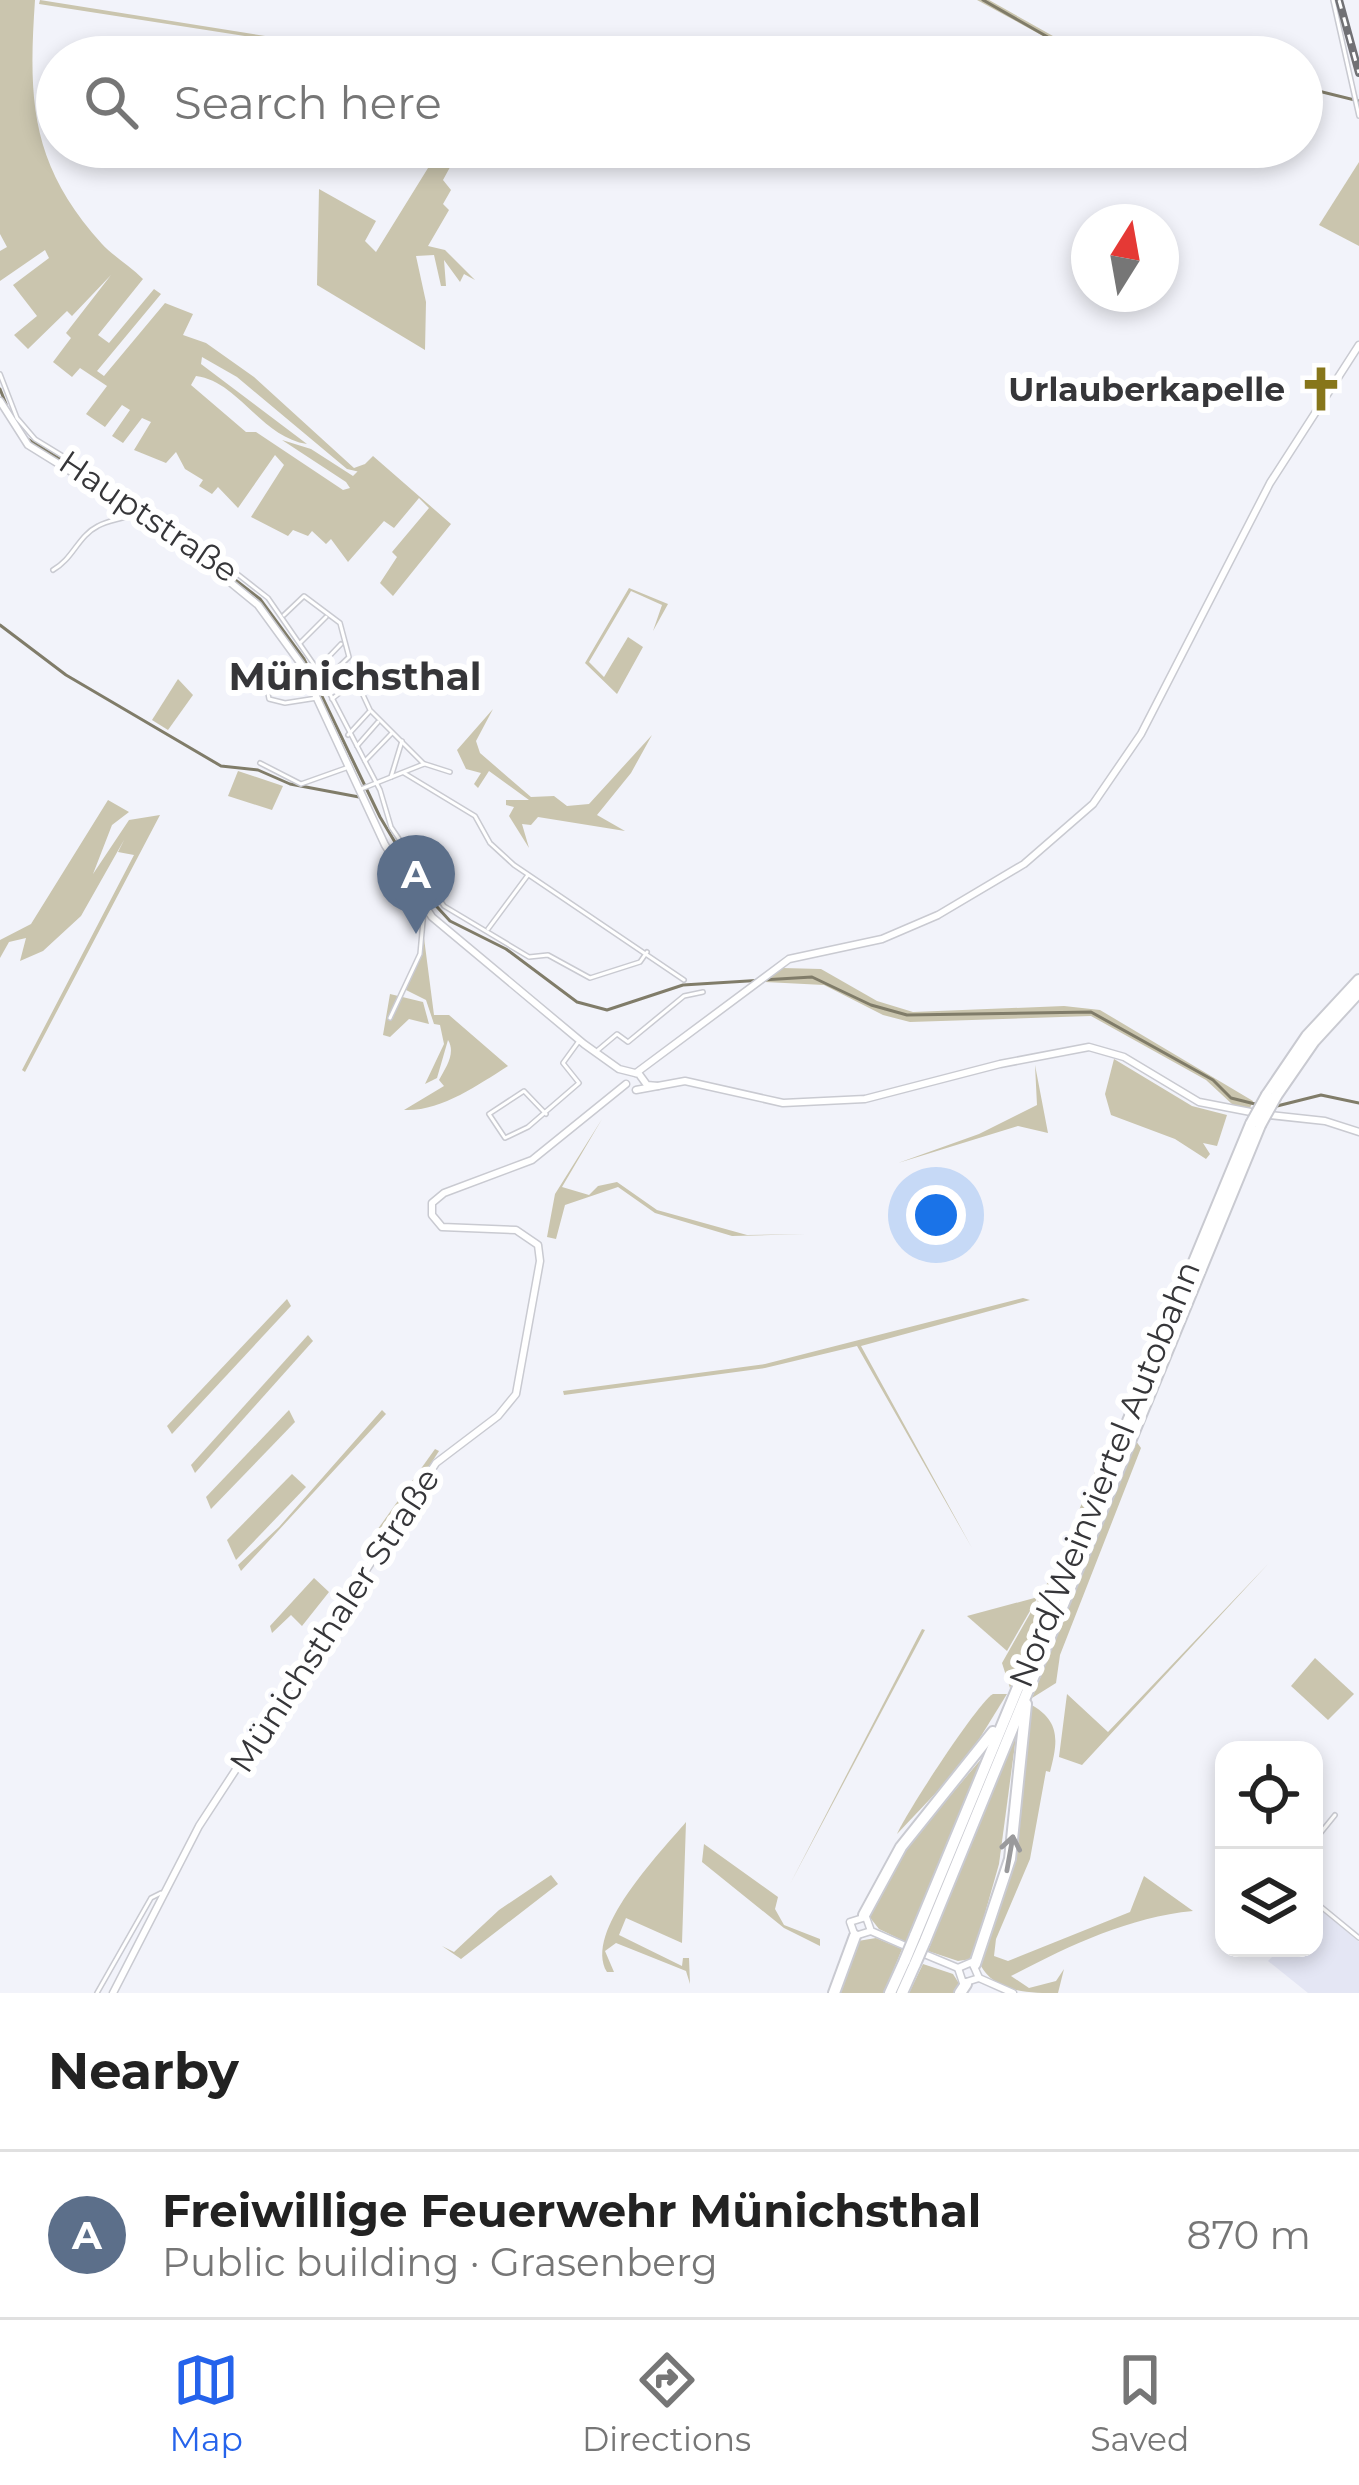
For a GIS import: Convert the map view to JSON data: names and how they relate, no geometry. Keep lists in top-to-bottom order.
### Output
{
  "streets": {
    "highway": ["Nord/Weinviertel Autobahn"],
    "street": ["Hauptstraße", "Münichsthaler Straße"]
  },
  "crossings": [
    ["Hauptstraße", "Münichsthaler Straße"]
  ],
  "districts": ["Münichsthal"],
  "places": {
    "church": ["Urlauberkapelle"]
  },
  "north": "top",
  "page": {
    "search": "Search here",
    "pins": "A",
    "heading": "Nearby",
    "list": [
      {
        "mark": "A",
        "name": "Freiwillige Feuerwehr Münichsthal",
        "note": "Public building · Grasenberg",
        "value": "870 m"
      }
    ],
    "nav": ["Map", "Directions", "Saved"]
  }
}
